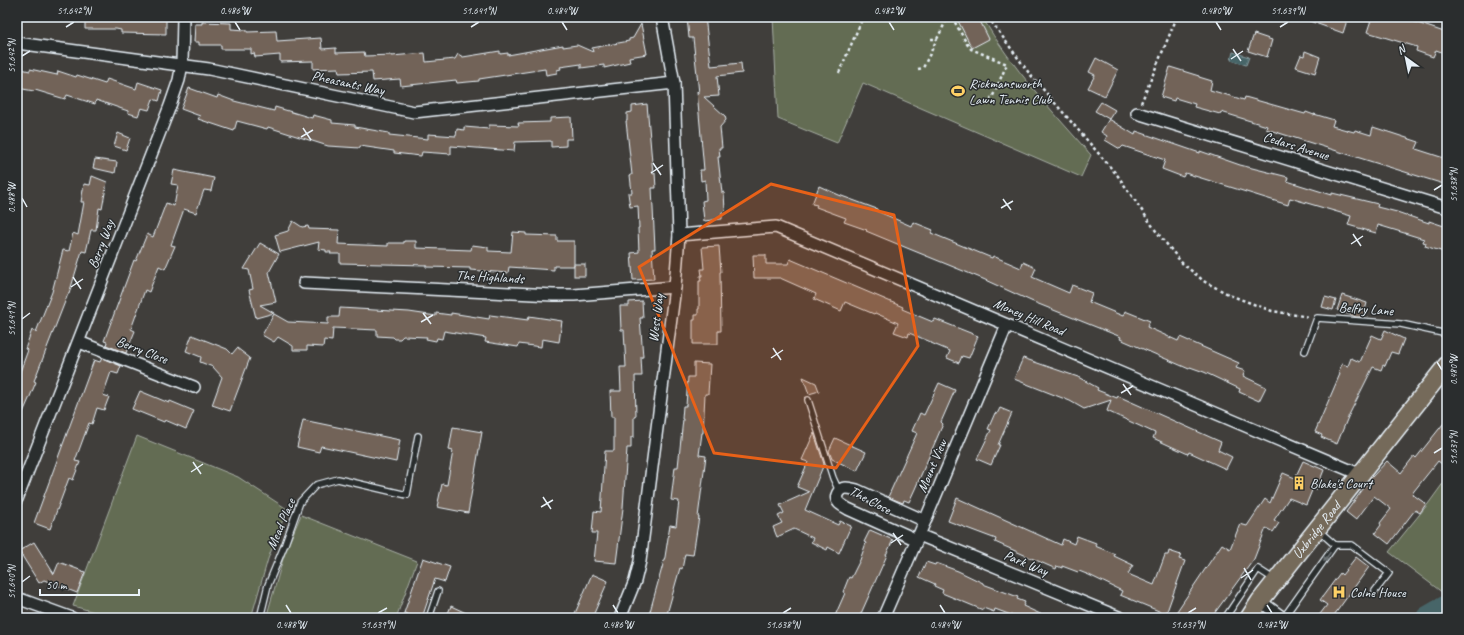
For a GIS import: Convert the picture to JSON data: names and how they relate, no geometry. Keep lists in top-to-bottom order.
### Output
{
  "streets": {
    "main road": ["Uxbridge Road"],
    "street": [
      "Pheasants Way",
      "Cedars Avenue",
      "Berry Way",
      "The Highlands",
      "Money Hill Road",
      "West Way",
      "Berry Close",
      "Mount View",
      "The Close",
      "Park Way"
    ],
    "lane": ["Belfry Lane", "Mead Place"]
  },
  "crossings": [
    ["Pheasants Way", "Berry Way"],
    ["Pheasants Way", "West Way"],
    ["Berry Way", "Berry Close"],
    ["The Highlands", "West Way"],
    ["Money Hill Road", "West Way"],
    ["Money Hill Road", "Mount View"],
    ["Money Hill Road", "Uxbridge Road"],
    ["Mount View", "The Close"],
    ["Mount View", "Park Way"],
    ["The Close", "Park Way"]
  ],
  "places": {
    "sports": ["Rickmansworth Lawn Tennis Club"],
    "building": ["Blake's Court"],
    "hospital": ["Colne House"]
  },
  "scale_bar": "50 m",
  "north": "top left",
  "coordinates": [
    "51.642°N",
    "0.486°W",
    "51.641°N",
    "0.484°W",
    "0.482°W",
    "0.480°W",
    "51.639°N",
    "51.638°N",
    "0.488°W",
    "51.637°N",
    "51.640°N"
  ]
}
